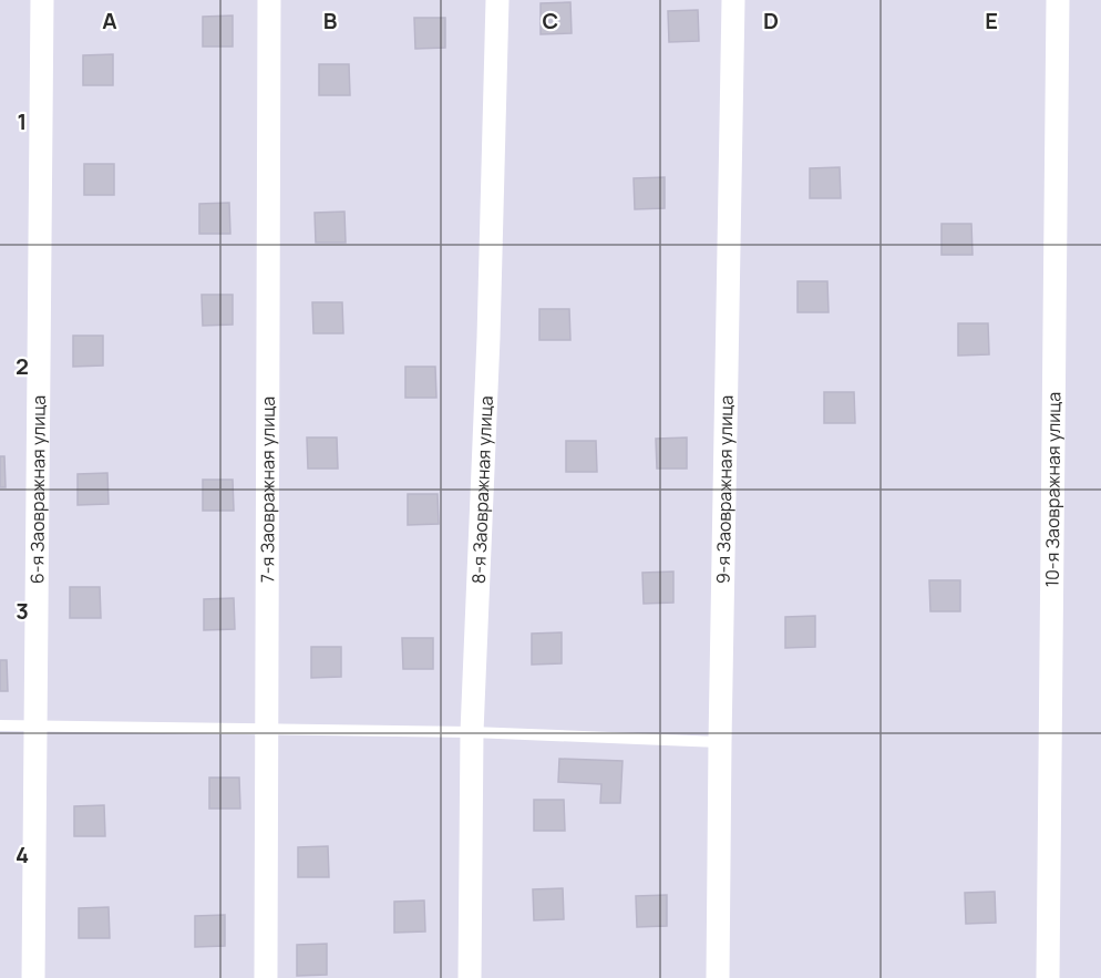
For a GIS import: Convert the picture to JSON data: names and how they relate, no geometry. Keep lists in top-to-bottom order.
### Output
{
  "streets": {
    "street": [
      "7-я Заовражная улица",
      "8-я Заовражная улица",
      "9-я Заовражная улица",
      "10-я Заовражная улица",
      "6-я Заовражная улица"
    ]
  },
  "grid": {
    "columns": [
      "A",
      "B",
      "C",
      "D",
      "E"
    ],
    "rows": [
      "1",
      "2",
      "3",
      "4"
    ]
  }
}
